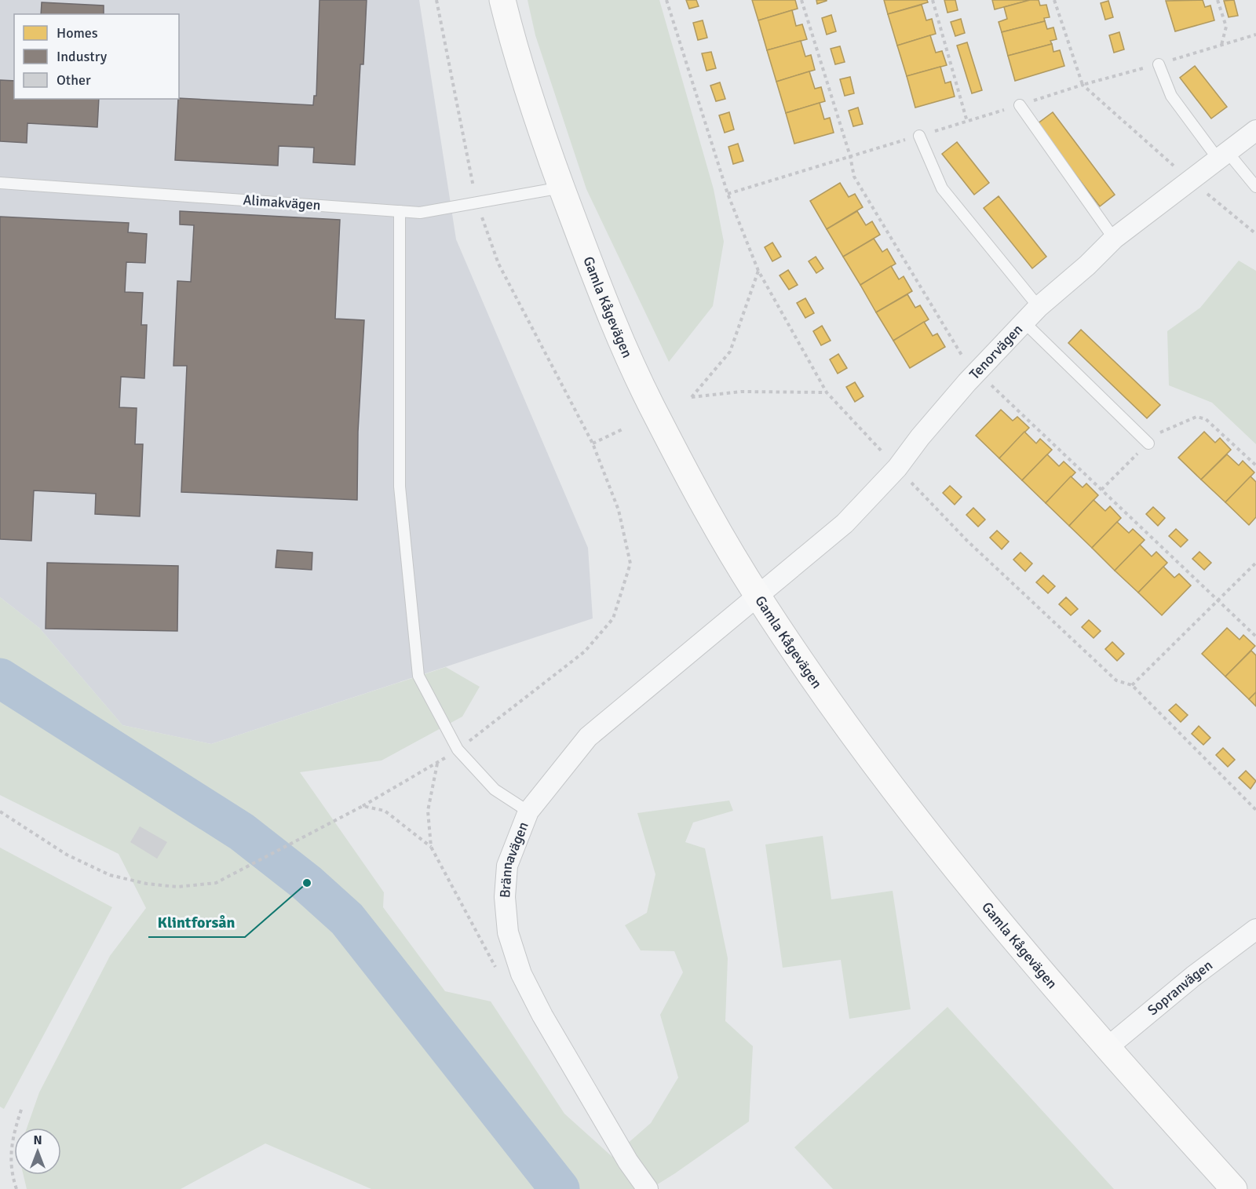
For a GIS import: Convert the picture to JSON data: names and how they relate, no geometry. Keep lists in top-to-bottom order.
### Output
{
  "streets": {
    "street": [
      "Gamla Kågevägen",
      "Tenorvägen",
      "Brännavägen",
      "Sopranvägen"
    ],
    "lane": ["Alimakvägen"]
  },
  "crossings": [
    ["Alimakvägen", "Gamla Kågevägen"],
    ["Gamla Kågevägen", "Tenorvägen"],
    ["Gamla Kågevägen", "Brännavägen"],
    ["Gamla Kågevägen", "Sopranvägen"],
    ["Tenorvägen", "Brännavägen"]
  ],
  "places": ["Klintforsån"],
  "legend": ["Homes", "Industry", "Other"],
  "north": "top"
}
